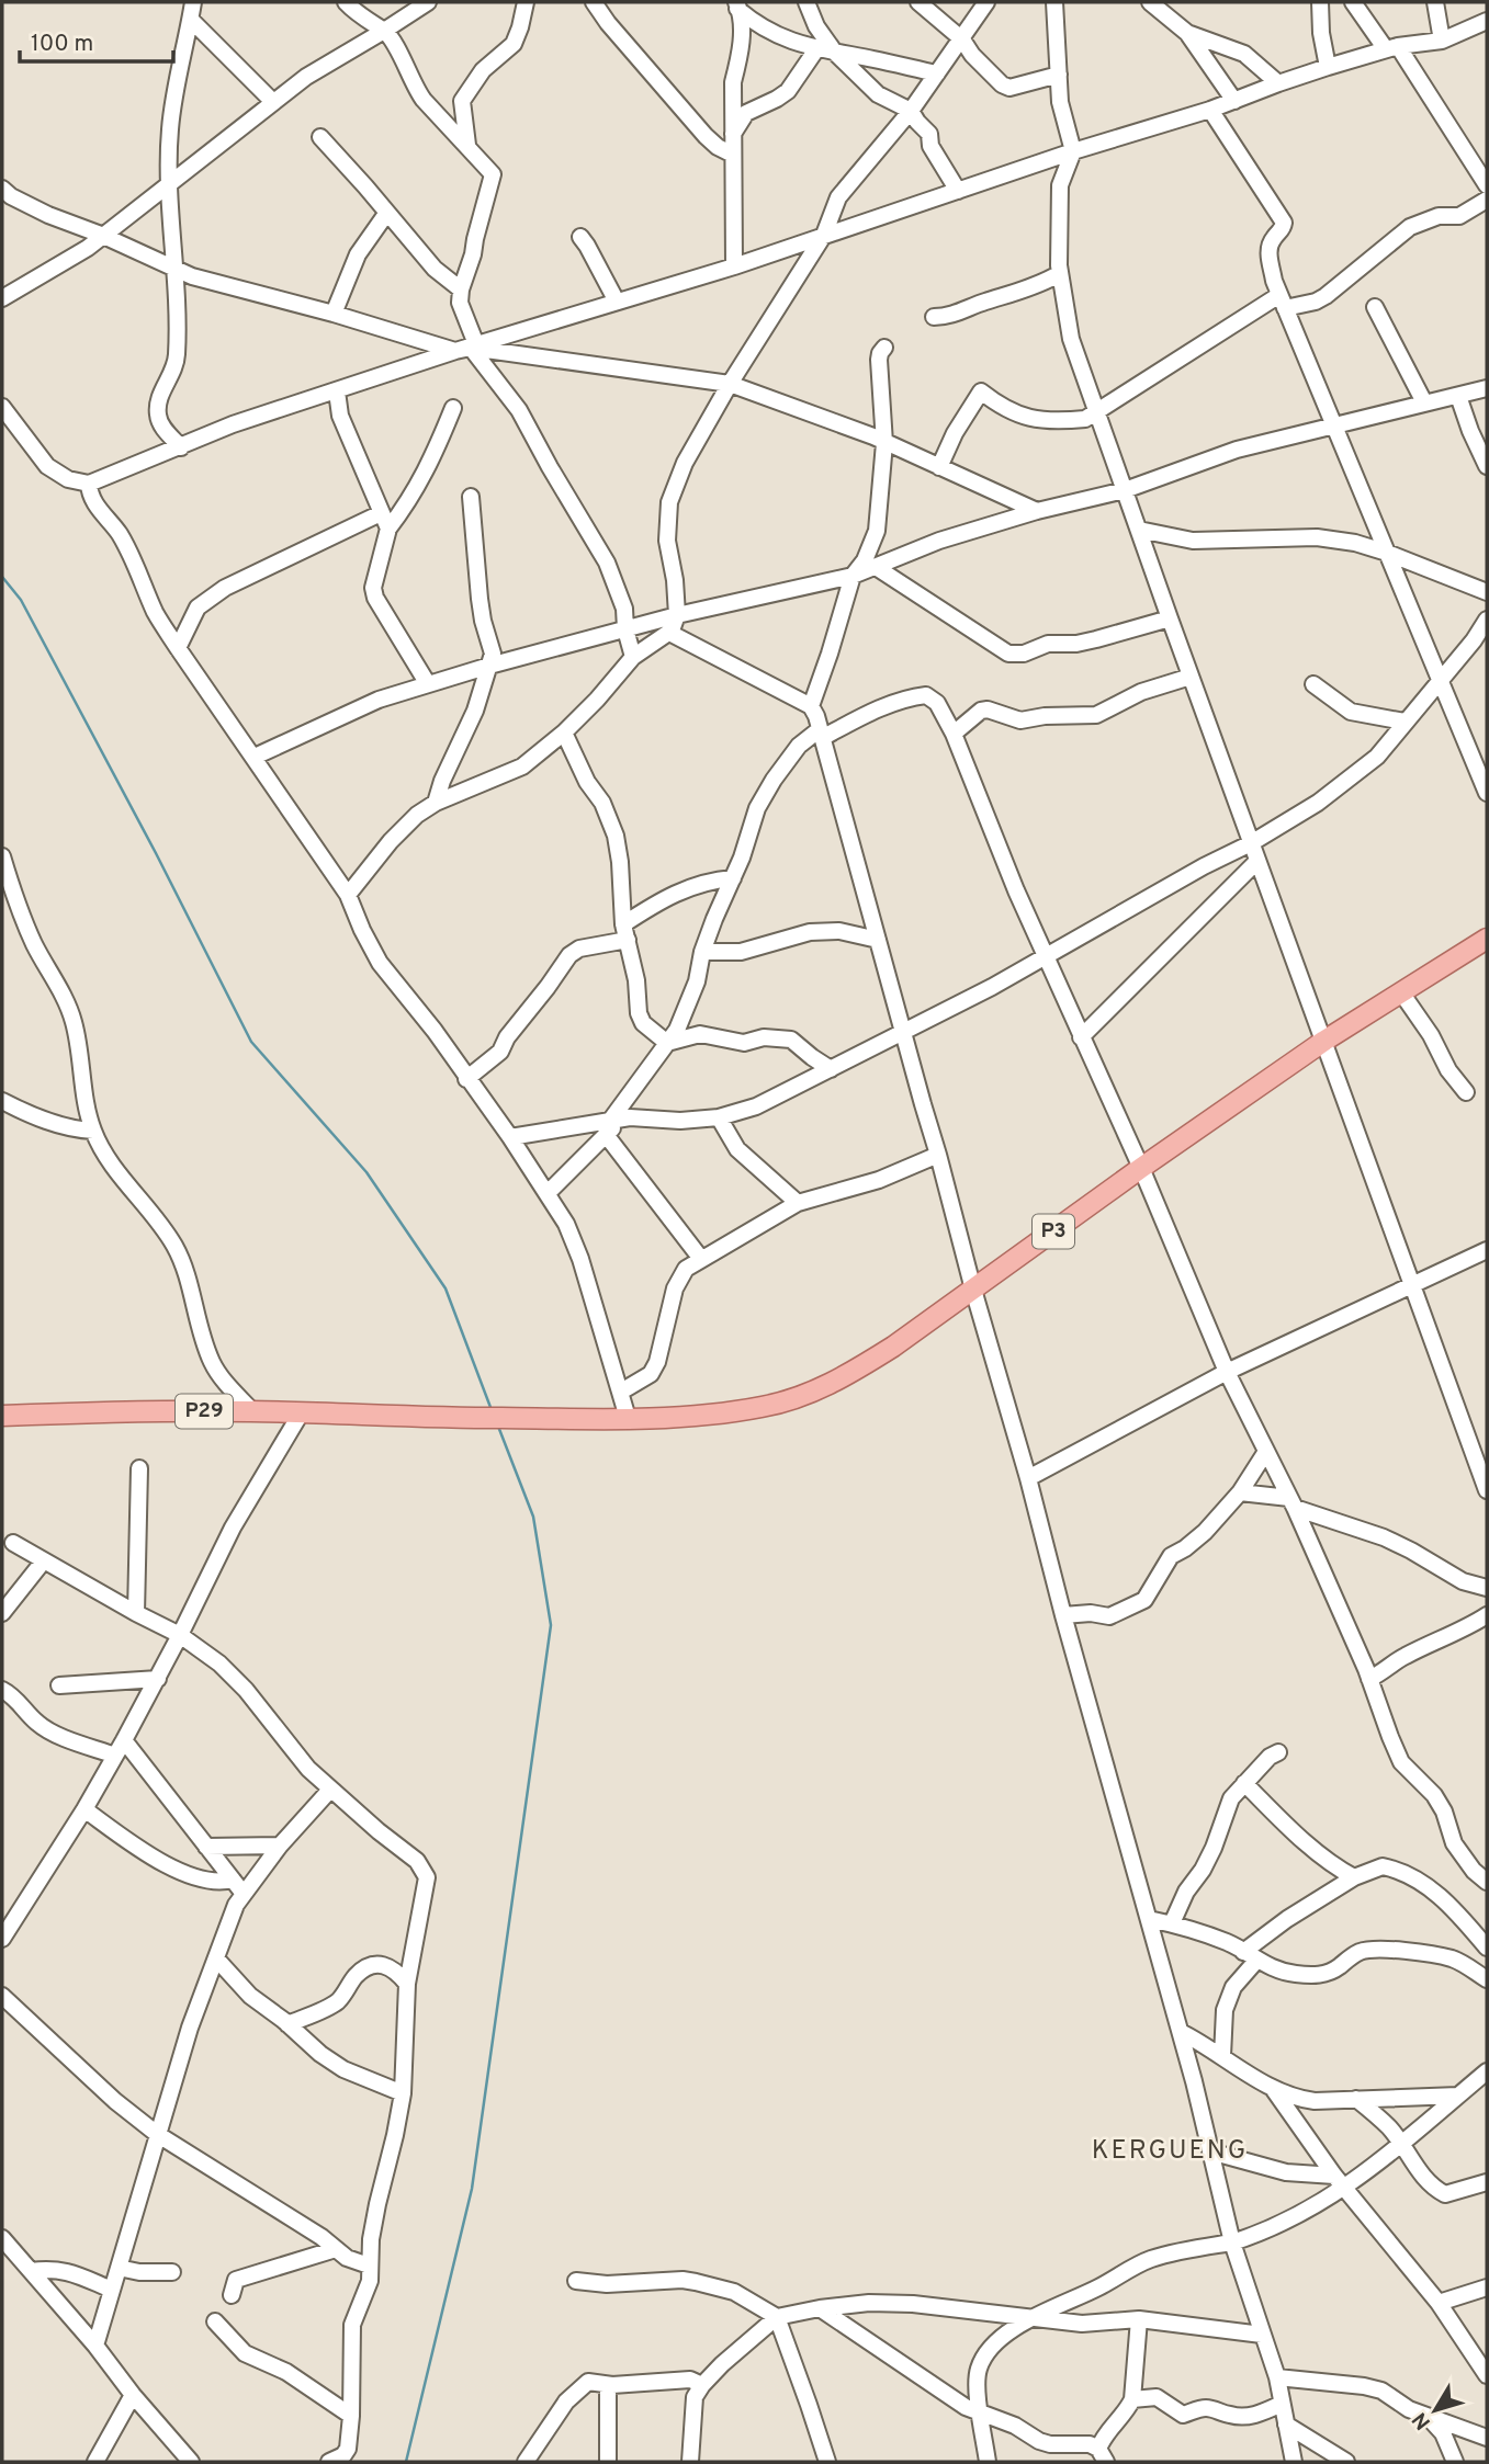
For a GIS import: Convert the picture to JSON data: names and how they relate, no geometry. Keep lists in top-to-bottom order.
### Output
{
  "streets": {
    "main road": ["P3", "P29"]
  },
  "crossings": [
    ["P3", "P29"]
  ],
  "districts": ["KERGUENG"],
  "scale_bar": "100 m",
  "north": "bottom left"
}
